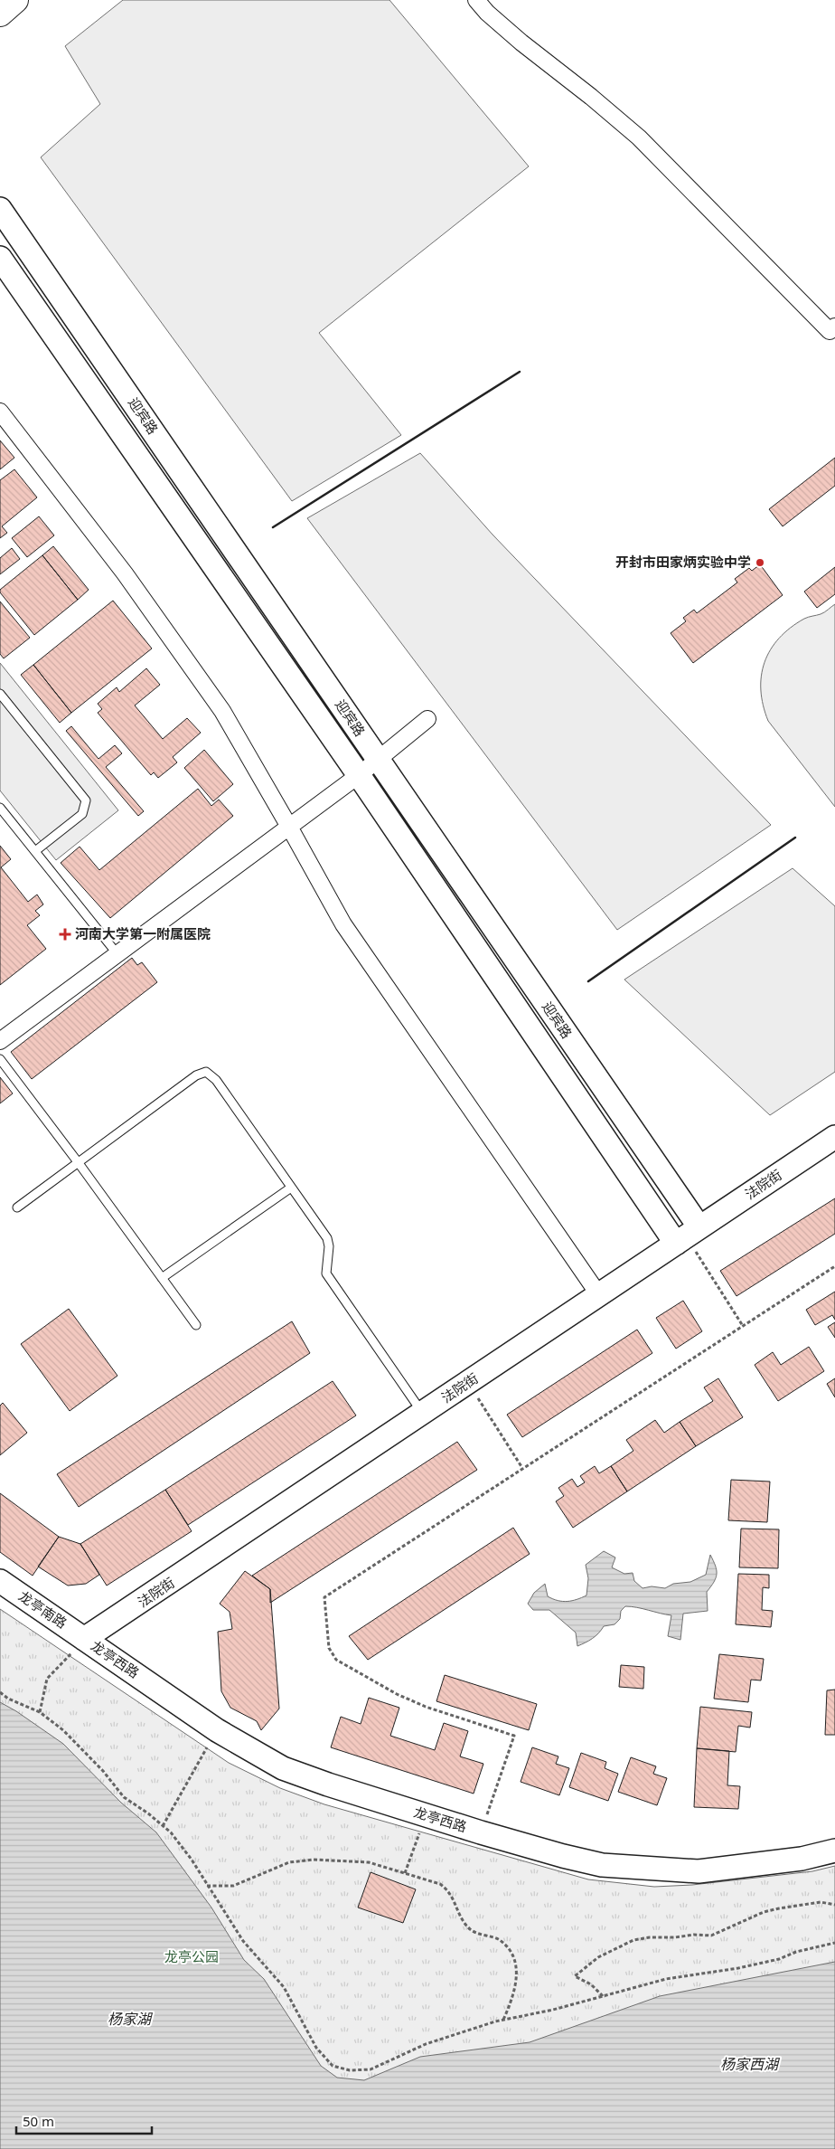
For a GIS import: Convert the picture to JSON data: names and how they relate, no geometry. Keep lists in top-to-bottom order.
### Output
{
  "streets": {
    "main road": [
      "迎宾路",
      "法院街",
      "龙亭南路",
      "龙亭西路"
    ]
  },
  "crossings": [
    ["迎宾路", "法院街"],
    ["法院街", "龙亭南路"],
    ["法院街", "龙亭西路"],
    ["龙亭南路", "龙亭西路"]
  ],
  "water": ["杨家湖", "杨家西湖"],
  "parks": ["龙亭公园"],
  "places": {
    "other": ["开封市田家炳实验中学"],
    "health": ["河南大学第一附属医院"]
  },
  "scale_bar": "50 m"
}
